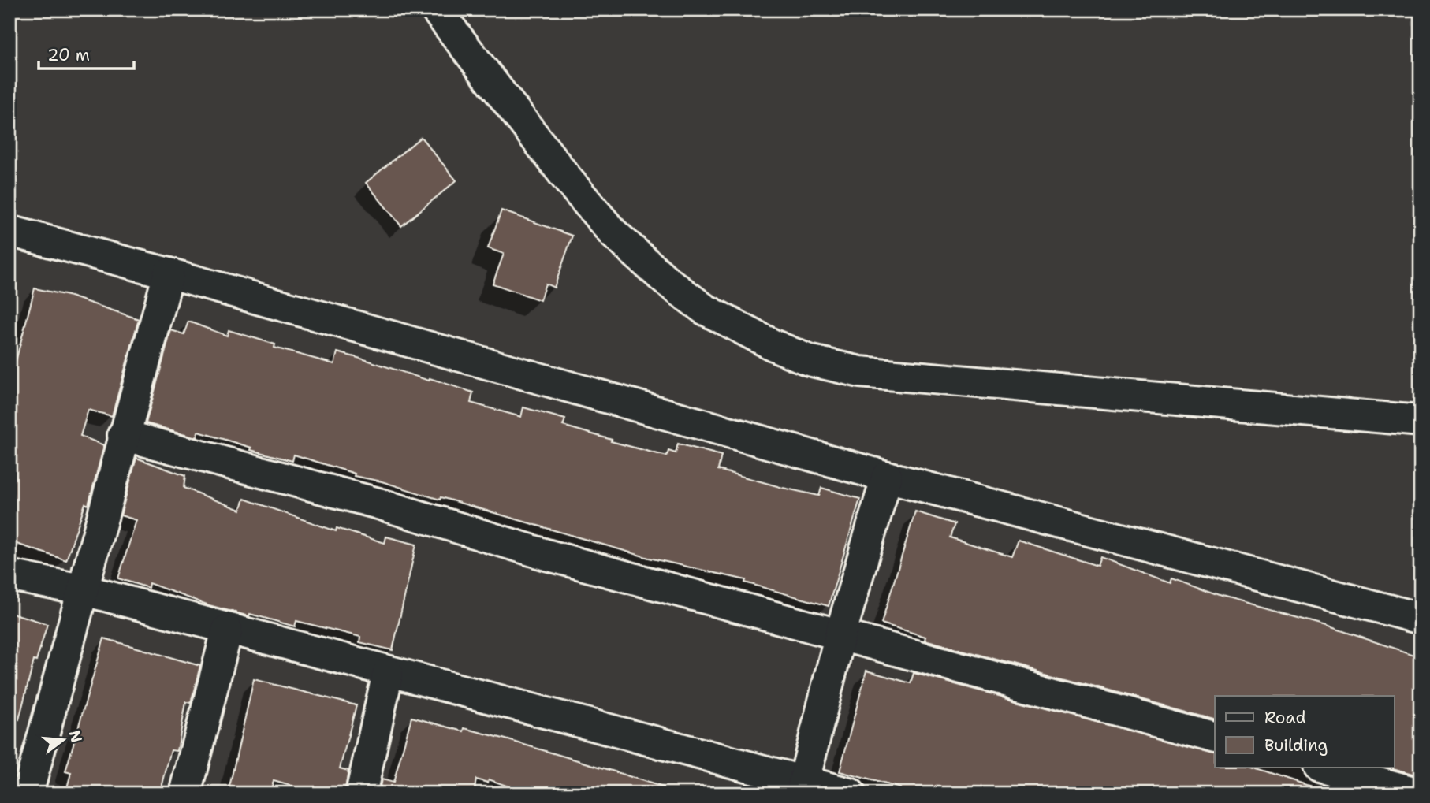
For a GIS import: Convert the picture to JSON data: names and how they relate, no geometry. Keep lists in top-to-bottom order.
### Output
{
  "legend": ["Road", "Building"],
  "scale_bar": "20 m",
  "north": "right"
}
